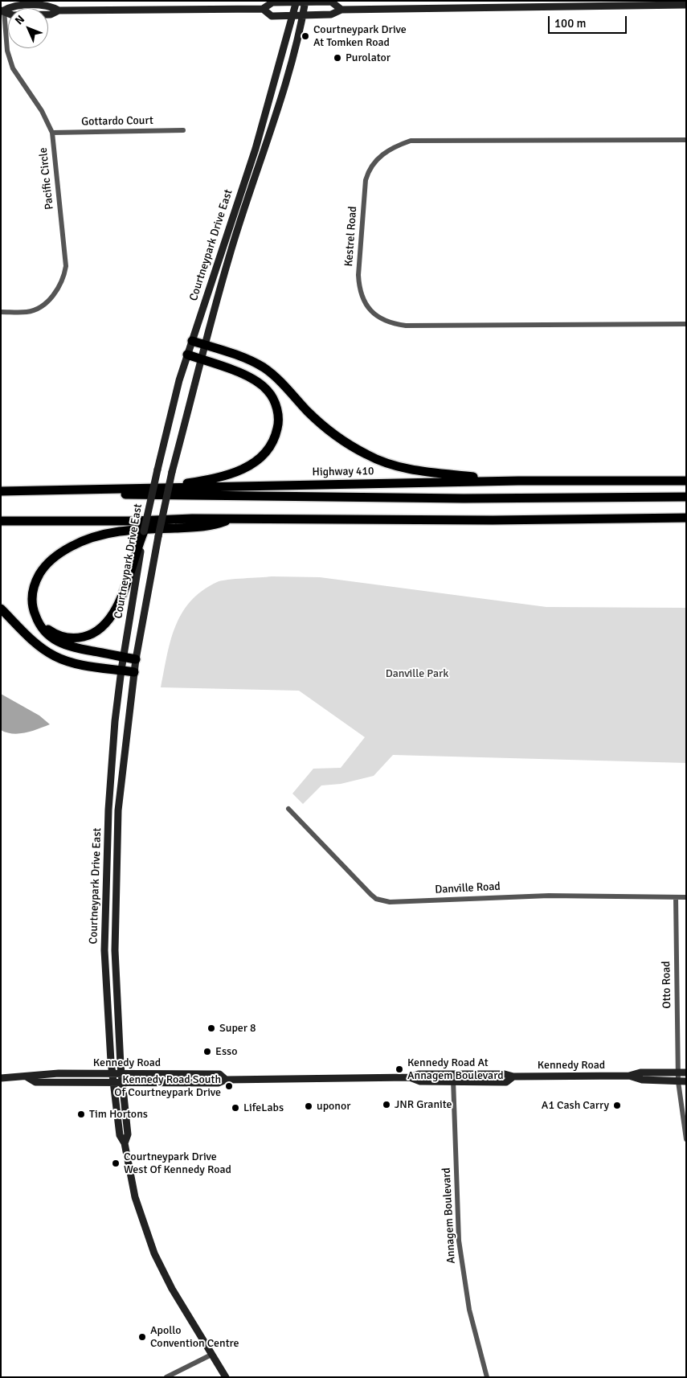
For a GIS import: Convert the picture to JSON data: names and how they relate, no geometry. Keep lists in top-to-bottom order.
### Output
{
  "streets": {
    "highway": ["Highway 410"],
    "main road": ["Courtneypark Drive East", "Kennedy Road"],
    "street": [
      "Gottardo Court",
      "Pacific Circle",
      "Kestrel Road",
      "Danville Road",
      "Otto Road",
      "Annagem Boulevard"
    ]
  },
  "crossings": [
    ["Gottardo Court", "Pacific Circle"],
    ["Courtneypark Drive East", "Kennedy Road"],
    ["Danville Road", "Otto Road"],
    ["Otto Road", "Kennedy Road"],
    ["Kennedy Road", "Annagem Boulevard"]
  ],
  "parks": ["Danville Park"],
  "places": [
    "Courtneypark Drive At Tomken Road",
    "Purolator",
    "Super 8",
    "Esso",
    "Kennedy Road At Annagem Boulevard",
    "Kennedy Road South Of Courtneypark Drive",
    "JNR Granite",
    "A1 Cash Carry",
    "uponor",
    "LifeLabs",
    "Tim Hortons",
    "Courtneypark Drive West Of Kennedy Road",
    "Apollo Convention Centre"
  ],
  "scale_bar": "100 m",
  "north": "top left"
}
